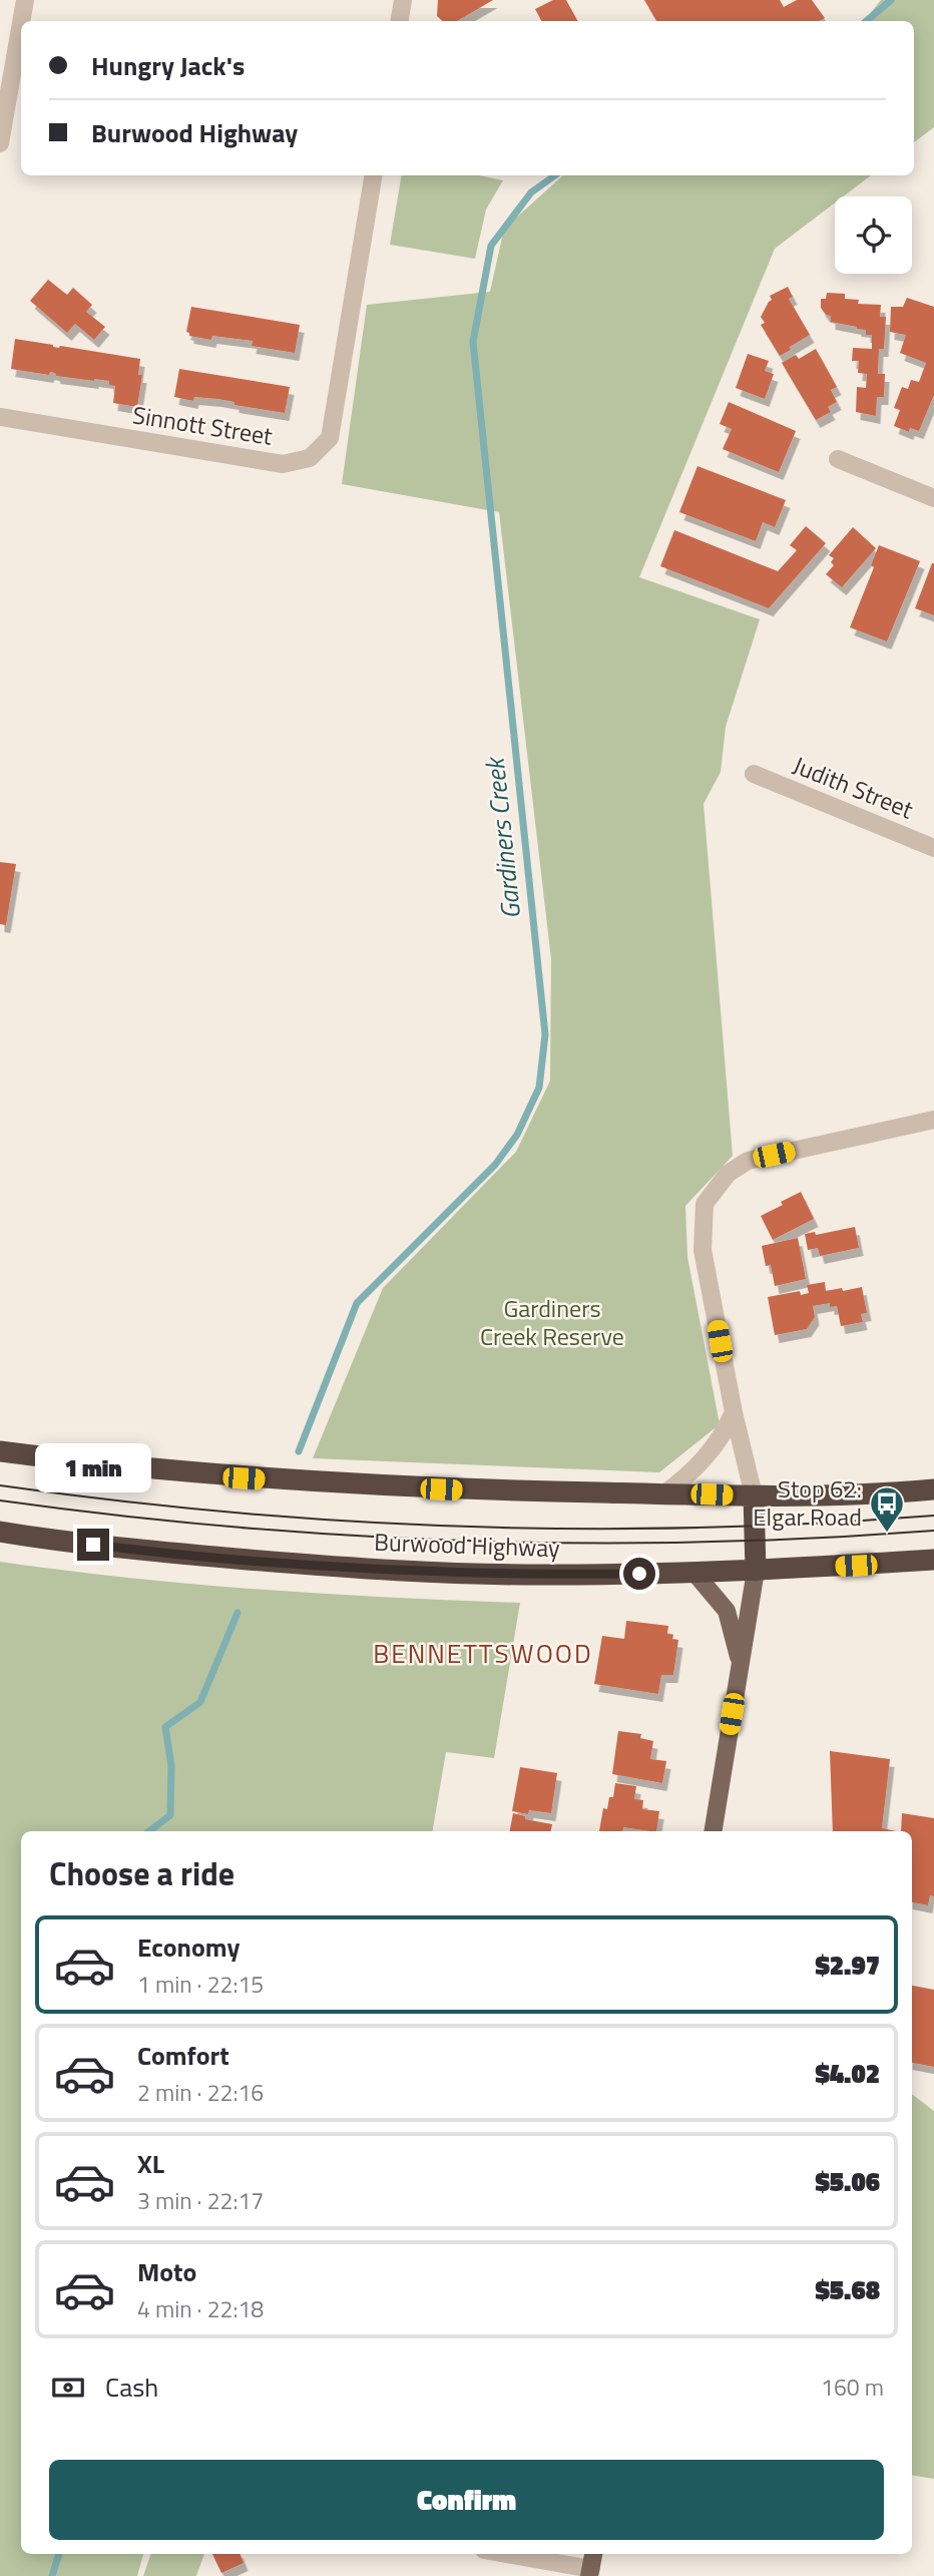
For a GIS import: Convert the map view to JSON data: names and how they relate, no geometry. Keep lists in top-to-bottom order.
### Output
{
  "streets": {
    "highway": ["Burwood Highway"],
    "street": ["Sinnott Street", "Judith Street"]
  },
  "districts": ["BENNETTSWOOD"],
  "water": ["Gardiners Creek"],
  "parks": ["Gardiners Creek Reserve"],
  "places": {
    "bus stop": ["Stop 62: Elgar Road"]
  },
  "page": {
    "banner": ["Hungry Jack's", "Burwood Highway"],
    "bubble": "1 min",
    "heading": "Choose a ride",
    "list": [
      {
        "name": "Economy",
        "note": "1 min · 22:15",
        "value": "$2.97"
      },
      {
        "name": "Comfort",
        "note": "2 min · 22:16",
        "value": "$4.02"
      },
      {
        "name": "XL",
        "note": "3 min · 22:17",
        "value": "$5.06"
      },
      {
        "name": "Moto",
        "note": "4 min · 22:18",
        "value": "$5.68"
      }
    ],
    "pay": ["Cash", "160 m"],
    "buttons": "Confirm"
  }
}
